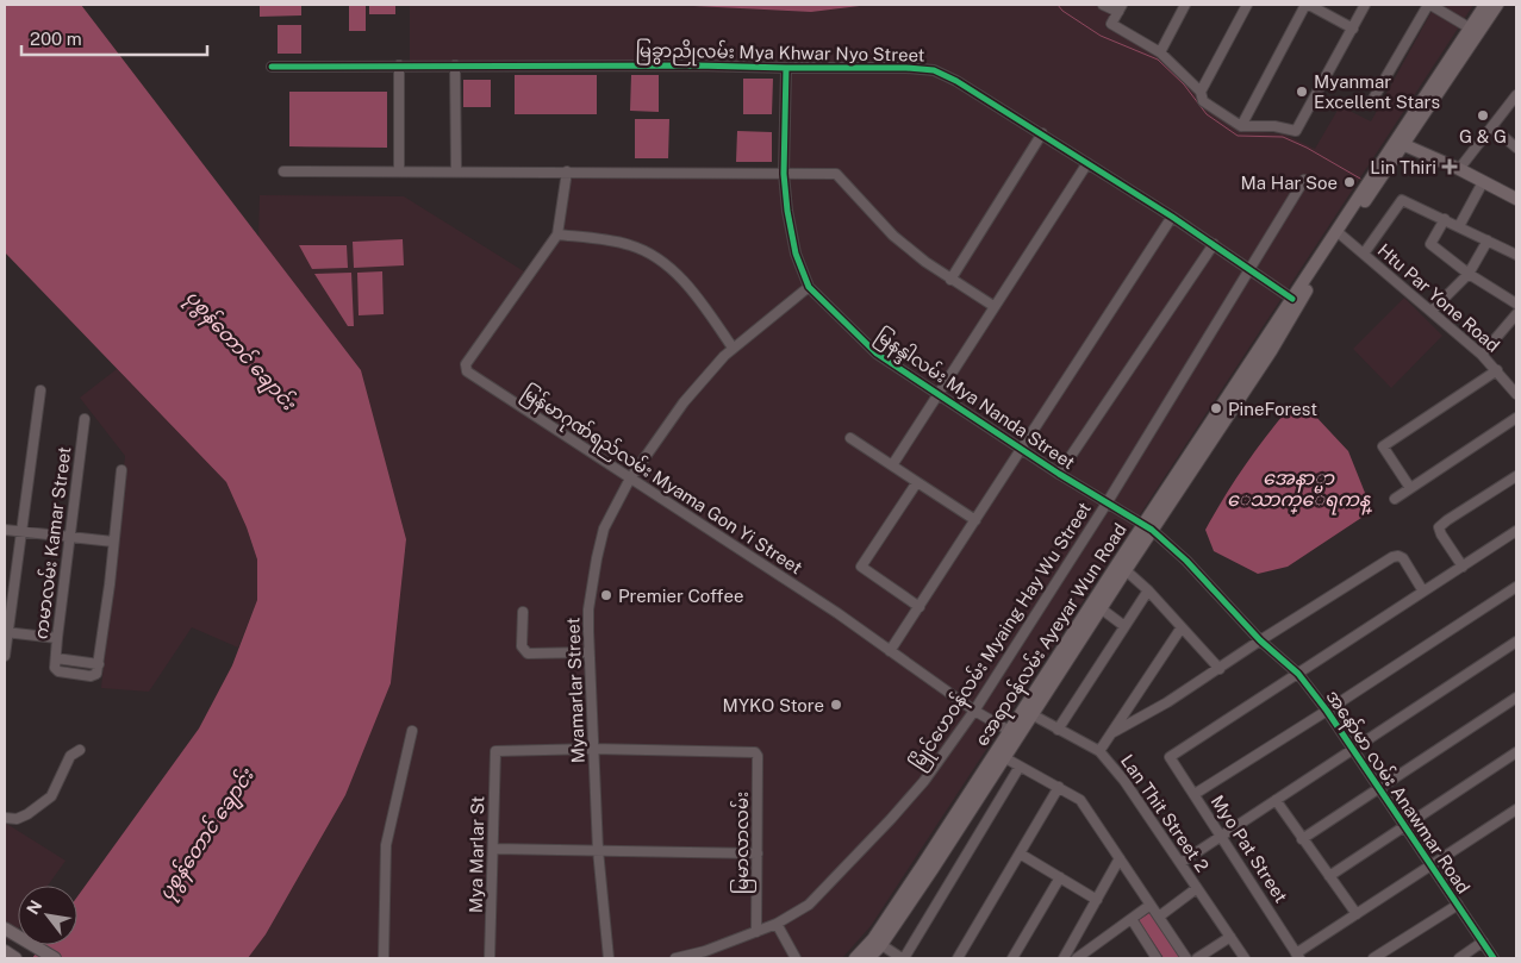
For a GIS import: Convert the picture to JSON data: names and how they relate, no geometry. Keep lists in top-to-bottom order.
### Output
{
  "streets": {
    "main road": ["အေရာဝန်လမ်း Ayeyar Wun Road"],
    "street": [
      "မြခွာညိုလမ်း Mya Khwar Nyo Street",
      "Htu Par Yone Road",
      "မြနန္ဒါလမ်း Mya Nanda Street",
      "မြန်မာဂုဏ်ရည်လမ်း Myama Gon Yi Street",
      "ကမာလမ်း Kamar Street",
      "မြိုင်ဟေဝန်လမ်း Myaing Hay Wu Street",
      "Myamarlar Street",
      "အနော်မာ လမ်း Anawmar Road",
      "Lan Thit Street 2",
      "မြမာလာလမ်း",
      "Myo Pat Street",
      "Mya Marlar St"
    ]
  },
  "crossings": [
    ["မြခွာညိုလမ်း Mya Khwar Nyo Street", "မြနန္ဒါလမ်း Mya Nanda Street"],
    ["မြခွာညိုလမ်း Mya Khwar Nyo Street", "အေရာဝန်လမ်း Ayeyar Wun Road"],
    ["မြခွာညိုလမ်း Mya Khwar Nyo Street", "မြိုင်ဟေဝန်လမ်း Myaing Hay Wu Street"],
    ["Htu Par Yone Road", "အေရာဝန်လမ်း Ayeyar Wun Road"],
    ["မြနန္ဒါလမ်း Mya Nanda Street", "အေရာဝန်လမ်း Ayeyar Wun Road"],
    ["မြနန္ဒါလမ်း Mya Nanda Street", "မြိုင်ဟေဝန်လမ်း Myaing Hay Wu Street"],
    ["မြနန္ဒါလမ်း Mya Nanda Street", "Myamarlar Street"],
    ["မြနန္ဒါလမ်း Mya Nanda Street", "အနော်မာ လမ်း Anawmar Road"],
    ["မြန်မာဂုဏ်ရည်လမ်း Myama Gon Yi Street", "အေရာဝန်လမ်း Ayeyar Wun Road"],
    ["မြန်မာဂုဏ်ရည်လမ်း Myama Gon Yi Street", "မြိုင်ဟေဝန်လမ်း Myaing Hay Wu Street"],
    ["မြန်မာဂုဏ်ရည်လမ်း Myama Gon Yi Street", "Myamarlar Street"],
    ["အေရာဝန်လမ်း Ayeyar Wun Road", "အနော်မာ လမ်း Anawmar Road"],
    ["အေရာဝန်လမ်း Ayeyar Wun Road", "Lan Thit Street 2"],
    ["မြိုင်ဟေဝန်လမ်း Myaing Hay Wu Street", "မြမာလာလမ်း"],
    ["Myamarlar Street", "မြမာလာလမ်း"],
    ["Myamarlar Street", "Mya Marlar St"],
    ["အနော်မာ လမ်း Anawmar Road", "Myo Pat Street"],
    ["မြမာလာလမ်း", "Mya Marlar St"]
  ],
  "water": ["ပုစွန်တောင် ချောင်း", "အေနာ္မာ ေသာက္ေရကန္"],
  "places": {
    "other": [
      "Myanmar Excellent Stars",
      "G & G",
      "Ma Har Soe",
      "PineForest",
      "Premier Coffee",
      "MYKO Store"
    ],
    "health": ["Lin Thiri"]
  },
  "scale_bar": "200 m",
  "north": "top left"
}
